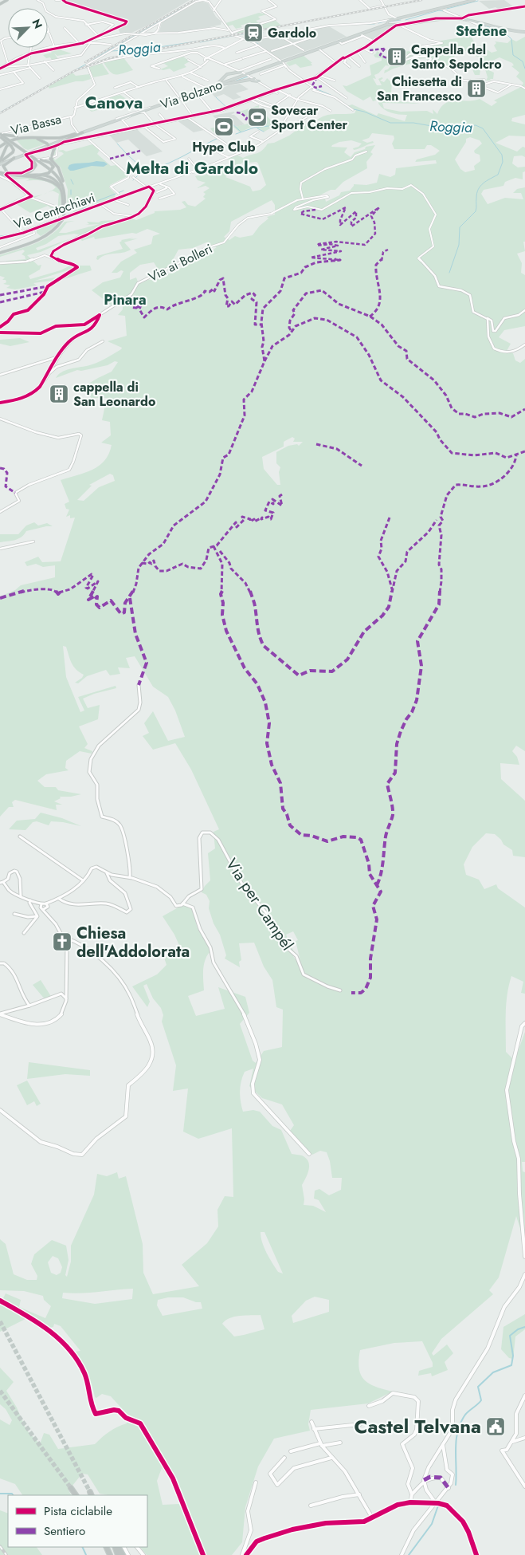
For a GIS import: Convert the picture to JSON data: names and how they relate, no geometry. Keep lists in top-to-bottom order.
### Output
{
  "streets": {
    "main road": ["Via Bolzano"],
    "street": [
      "Via Bassa",
      "Via Centochiavi",
      "Via ai Bolleri",
      "Via per Campél"
    ]
  },
  "districts": [
    "Stefene",
    "Canova",
    "Melta di Gardolo",
    "Pinara"
  ],
  "water": ["Roggia"],
  "places": {
    "station": ["Gardolo"],
    "building": ["Cappella del Santo Sepolcro", "Chiesetta di San Francesco", "cappella di San Leonardo"],
    "sports": ["Sovecar Sport Center", "Hype Club"],
    "church": ["Chiesa dell'Addolorata"],
    "public building": ["Castel Telvana"]
  },
  "legend": ["Pista ciclabile", "Sentiero"],
  "north": "top right"
}
